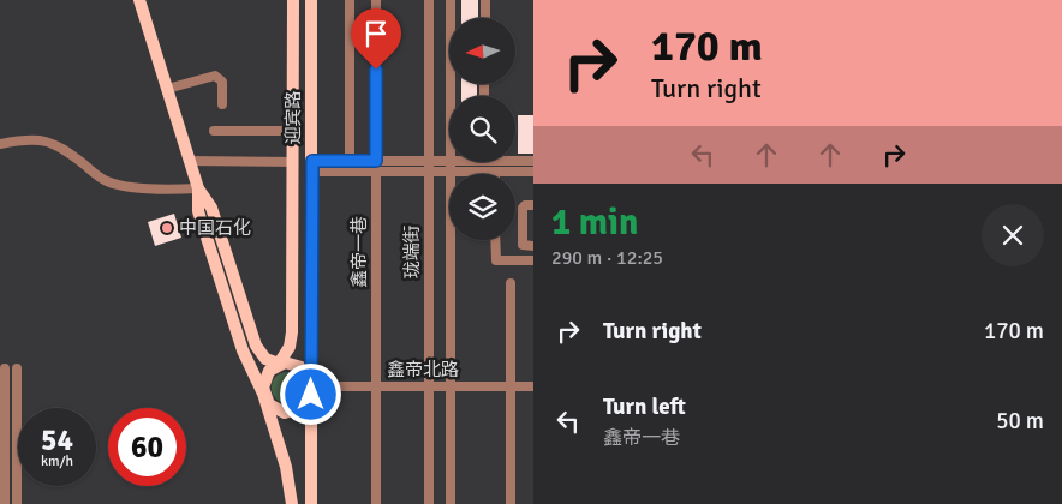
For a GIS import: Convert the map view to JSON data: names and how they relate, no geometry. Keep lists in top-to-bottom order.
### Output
{
  "streets": {
    "main road": ["迎宾路"],
    "street": ["鑫帝一巷", "珑端街", "鑫帝北路"]
  },
  "crossings": [
    ["迎宾路", "鑫帝北路"],
    ["鑫帝一巷", "鑫帝北路"],
    ["珑端街", "鑫帝北路"]
  ],
  "places": ["中国石化"],
  "north": "left",
  "page": {
    "turn": ["170 m", "Turn right"],
    "heading": ["1 min", "290 m · 12:25"],
    "list": [
      {
        "name": "Turn right",
        "value": "170 m"
      },
      {
        "name": "Turn left",
        "note": "鑫帝一巷",
        "value": "50 m"
      }
    ],
    "speed": "54 km/h",
    "limit": "60"
  }
}
